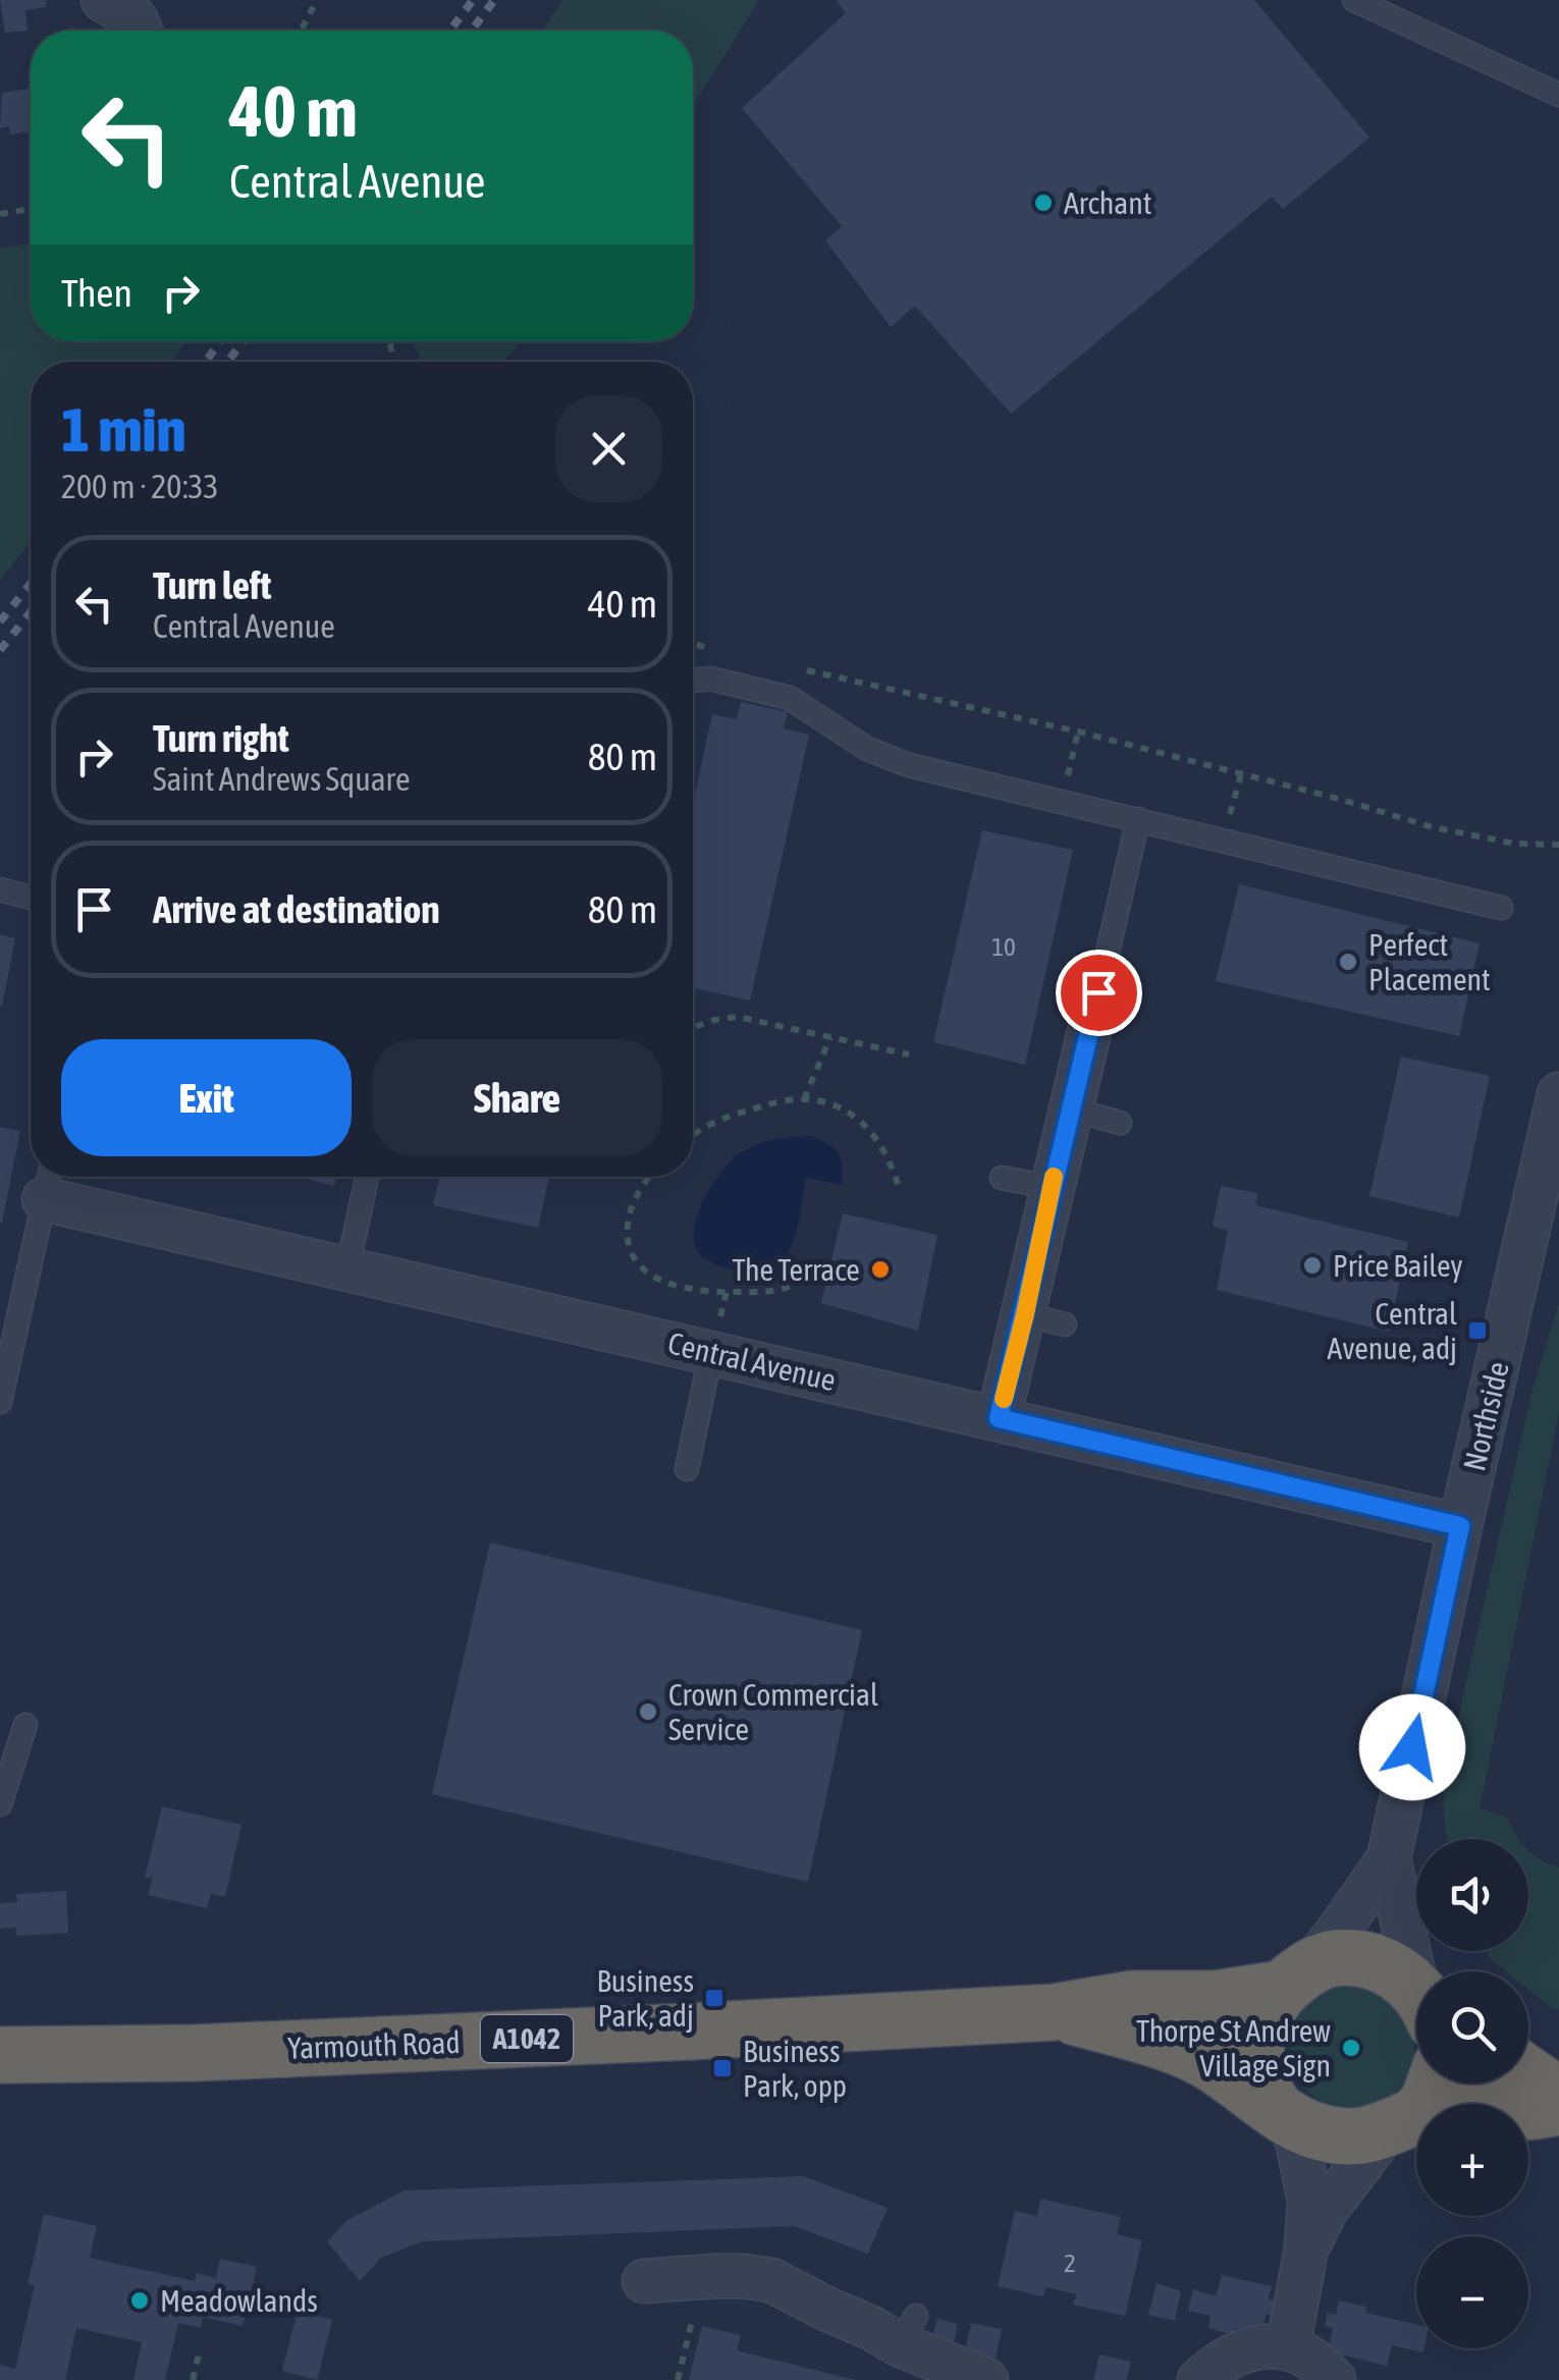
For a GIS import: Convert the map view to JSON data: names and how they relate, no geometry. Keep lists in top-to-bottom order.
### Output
{
  "streets": {
    "highway": ["A1042", "Yarmouth Road"],
    "street": ["Central Avenue", "Northside"]
  },
  "crossings": [
    ["Central Avenue", "Northside"],
    ["Northside", "Yarmouth Road"]
  ],
  "places": {
    "other": [
      "Archant",
      "Perfect Placement",
      "Price Bailey",
      "The Terrace",
      "Crown Commercial Service",
      "Thorpe St Andrew Village Sign",
      "Meadowlands"
    ],
    "transit": ["Central Avenue, adj", "Business Park, adj", "Business Park, opp"]
  },
  "house_numbers": ["10", "2"],
  "page": {
    "turn": ["40 m", "Central Avenue"],
    "then": "Then",
    "heading": ["1 min", "200 m · 20:33"],
    "list": [
      {
        "name": "Turn left",
        "note": "Central Avenue",
        "value": "40 m"
      },
      {
        "name": "Turn right",
        "note": "Saint Andrews Square",
        "value": "80 m"
      },
      {
        "name": "Arrive at destination",
        "value": "80 m"
      }
    ],
    "buttons": ["Exit", "Share"],
    "map_buttons": ["+", "−"]
  }
}
